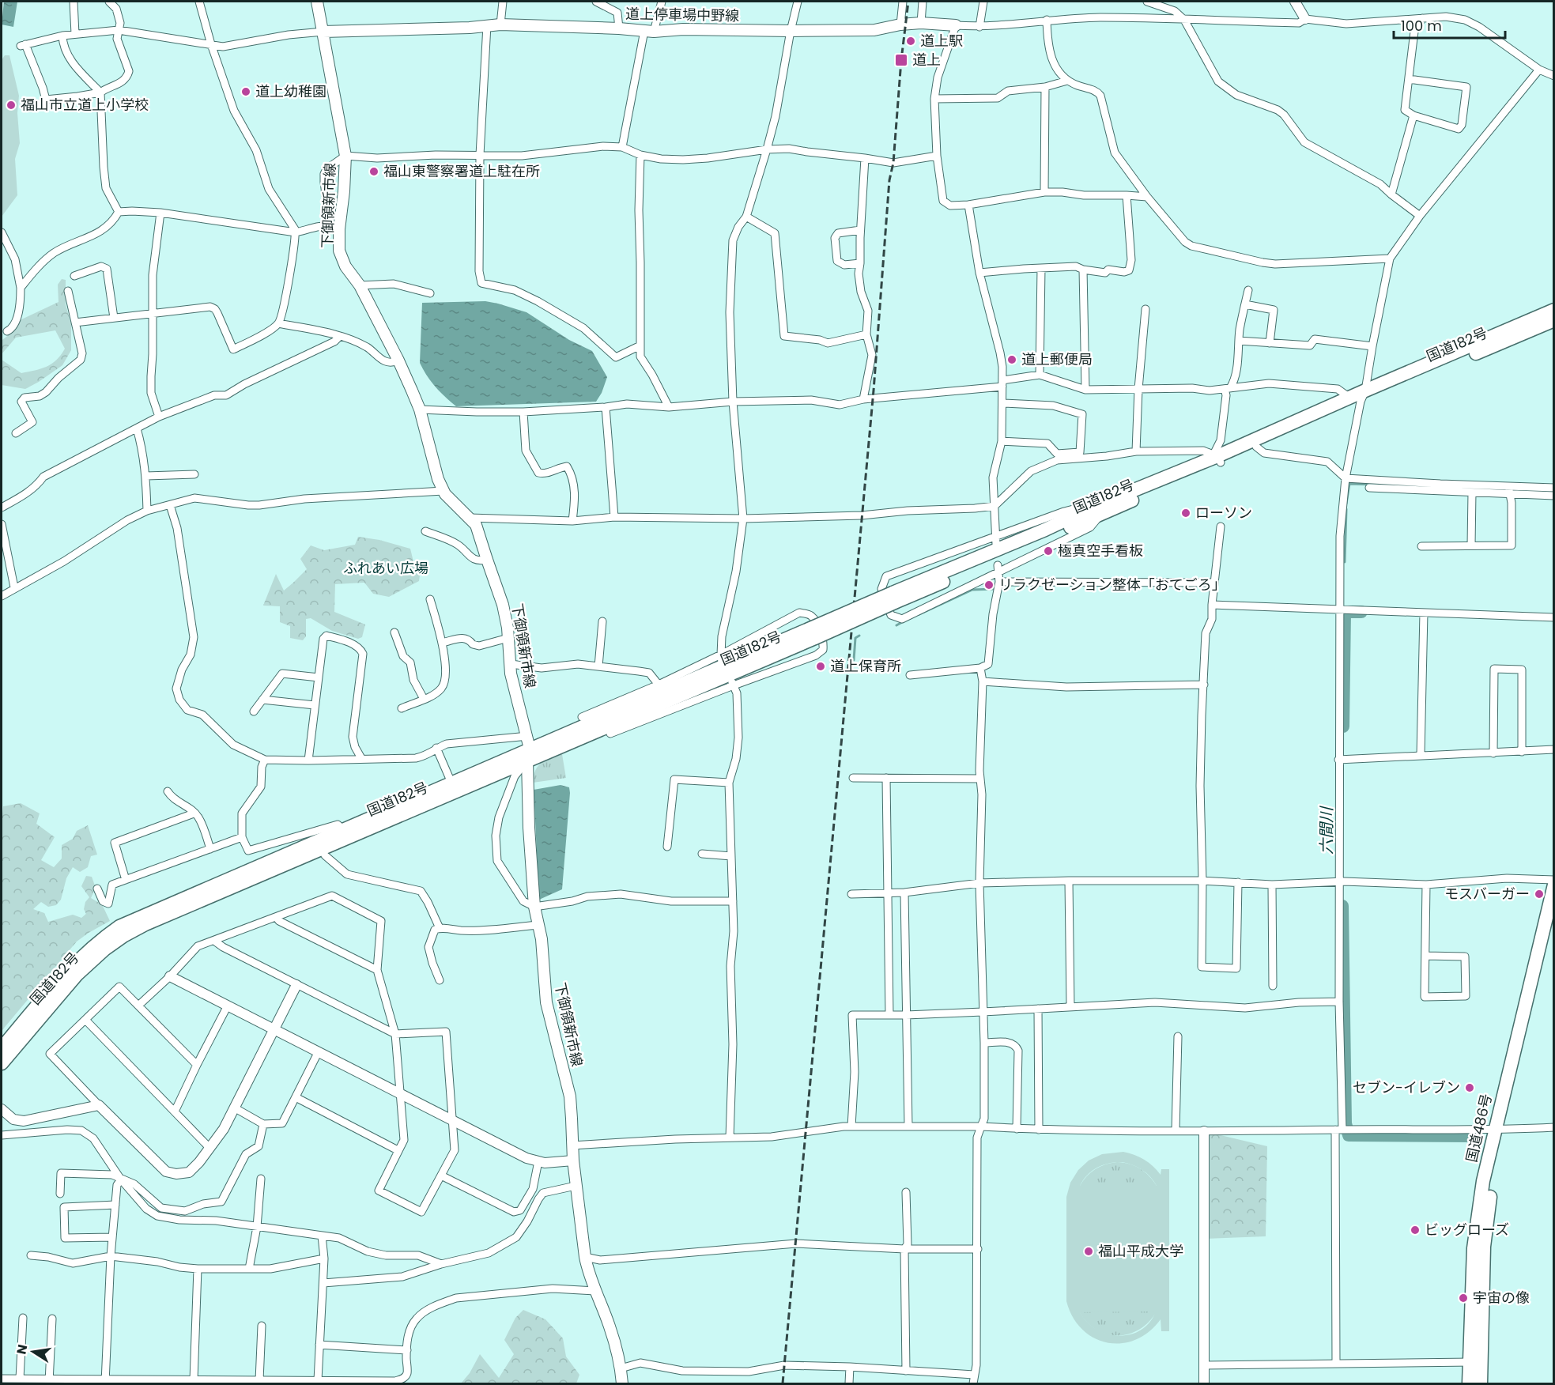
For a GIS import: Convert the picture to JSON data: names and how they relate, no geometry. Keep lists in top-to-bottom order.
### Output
{
  "streets": {
    "highway": ["国道182号", "国道486号"],
    "main road": ["道上停車場中野線", "下御領新市線"]
  },
  "crossings": [
    ["道上停車場中野線", "下御領新市線"],
    ["下御領新市線", "国道182号"]
  ],
  "water": ["六間川"],
  "parks": ["ふれあい広場"],
  "places": {
    "other": [
      "道上駅",
      "道上幼稚園",
      "福山市立道上小学校",
      "福山東警察署道上駐在所",
      "道上郵便局",
      "ローソン",
      "極真空手看板",
      "リラクゼーション整体「おてごろ」",
      "道上保育所",
      "モスバーガー",
      "セブン-イレブン",
      "ビッグローズ",
      "福山平成大学",
      "宇宙の像"
    ],
    "transit": ["道上"]
  },
  "scale_bar": "100 m",
  "north": "left"
}
